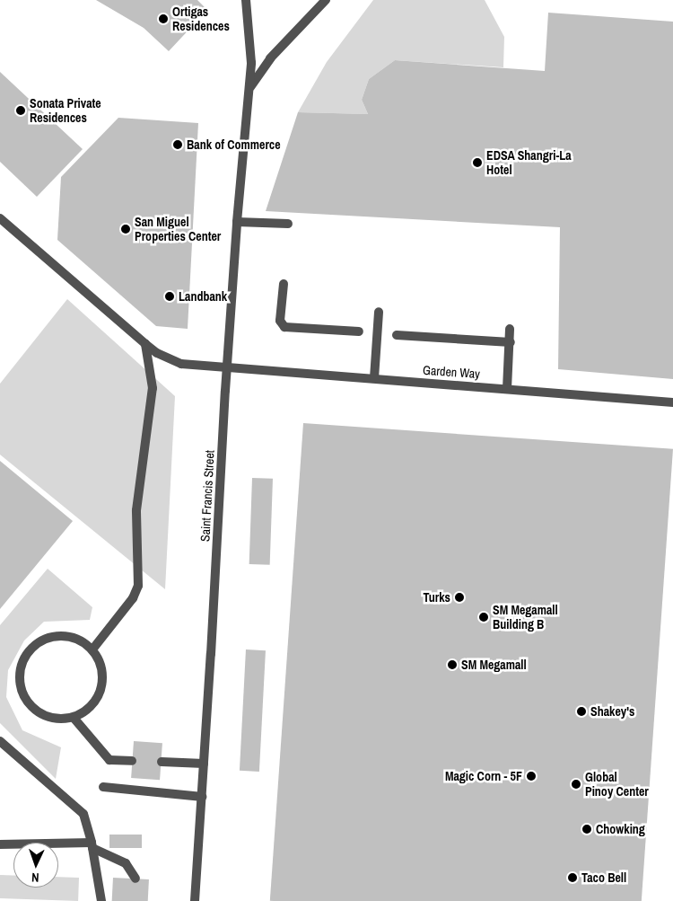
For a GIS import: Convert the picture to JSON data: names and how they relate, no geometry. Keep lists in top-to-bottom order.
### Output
{
  "streets": {
    "street": ["Garden Way", "Saint Francis Street"]
  },
  "crossings": [
    ["Garden Way", "Saint Francis Street"]
  ],
  "places": [
    "Ortigas Residences",
    "Sonata Private Residences",
    "Bank of Commerce",
    "EDSA Shangri-La Hotel",
    "San Miguel Properties Center",
    "Landbank",
    "Turks",
    "SM Megamall Building B",
    "SM Megamall",
    "Shakey's",
    "Magic Corn - 5F",
    "Global Pinoy Center",
    "Chowking",
    "Taco Bell"
  ],
  "north": "bottom"
}
